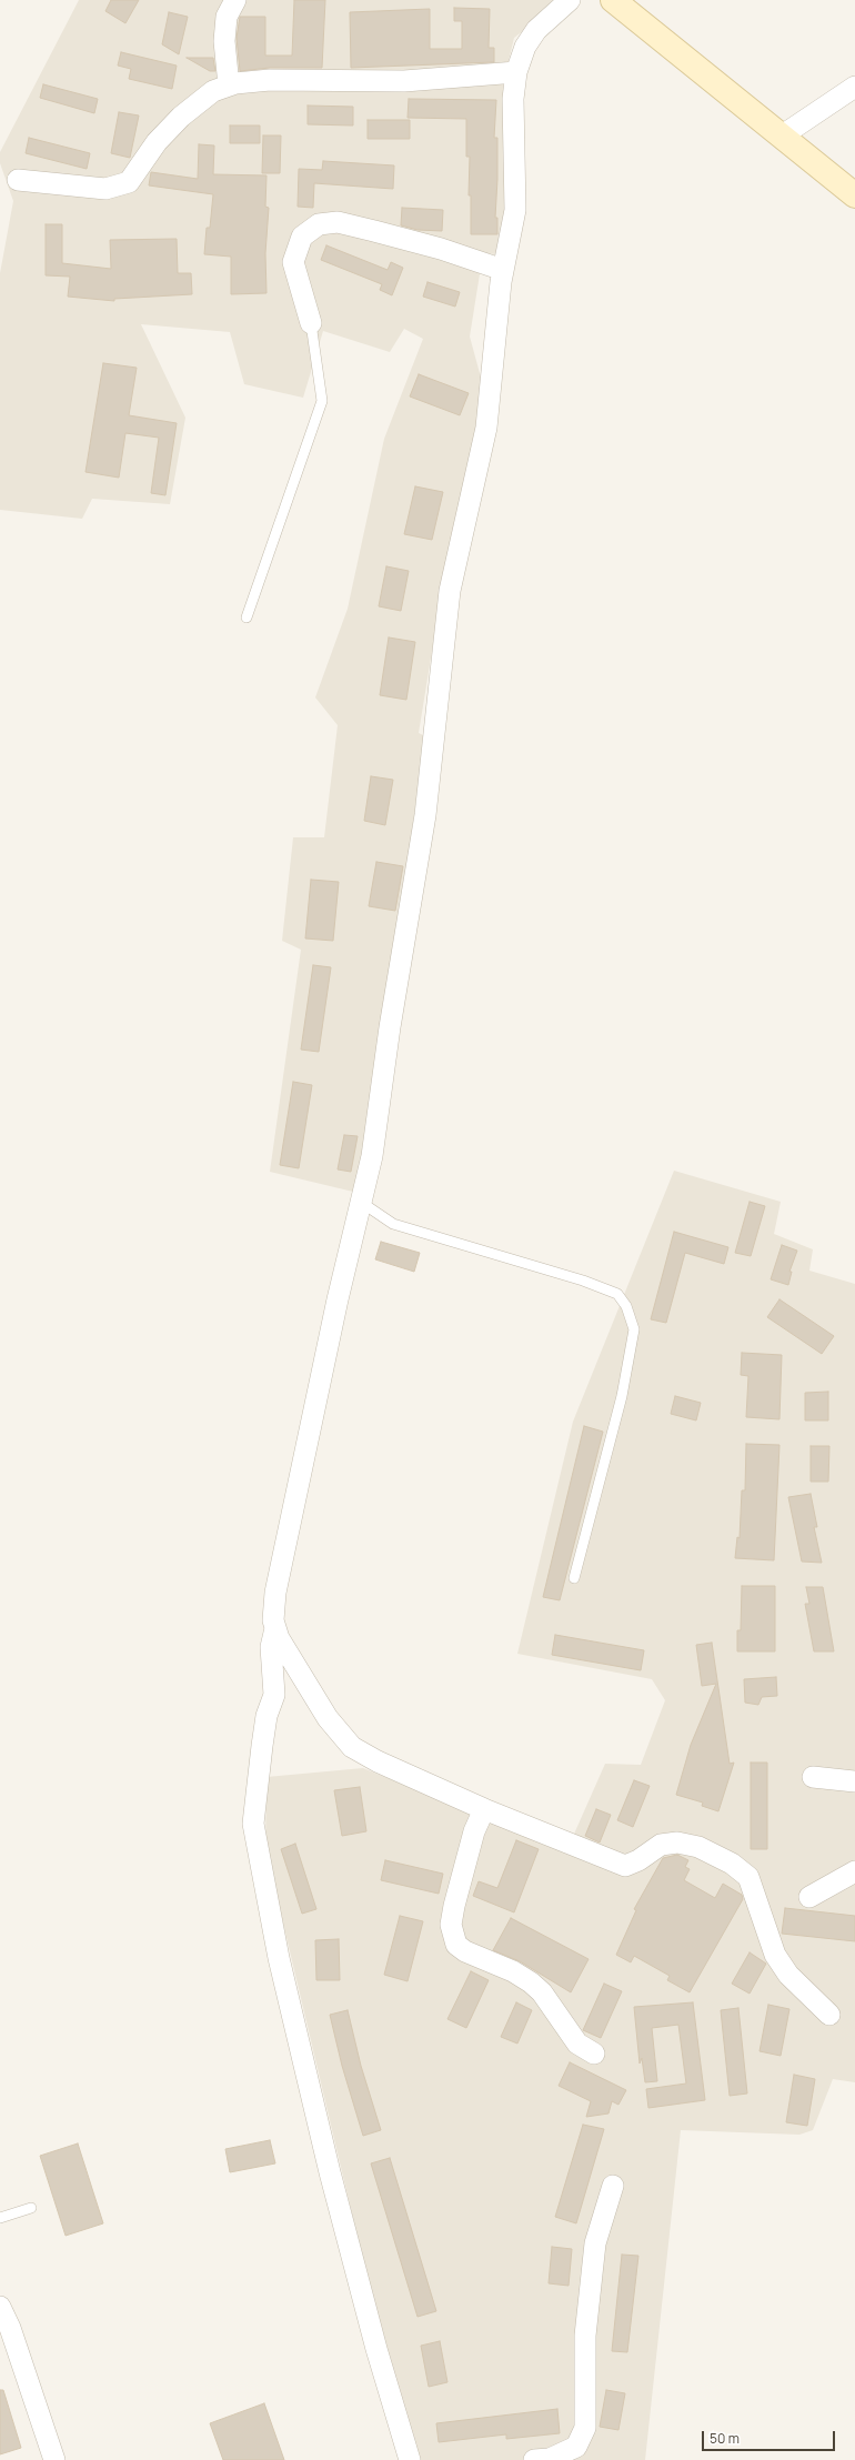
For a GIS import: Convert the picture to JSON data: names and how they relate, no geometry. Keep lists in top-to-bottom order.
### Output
{
  "scale_bar": "50 m"
}
